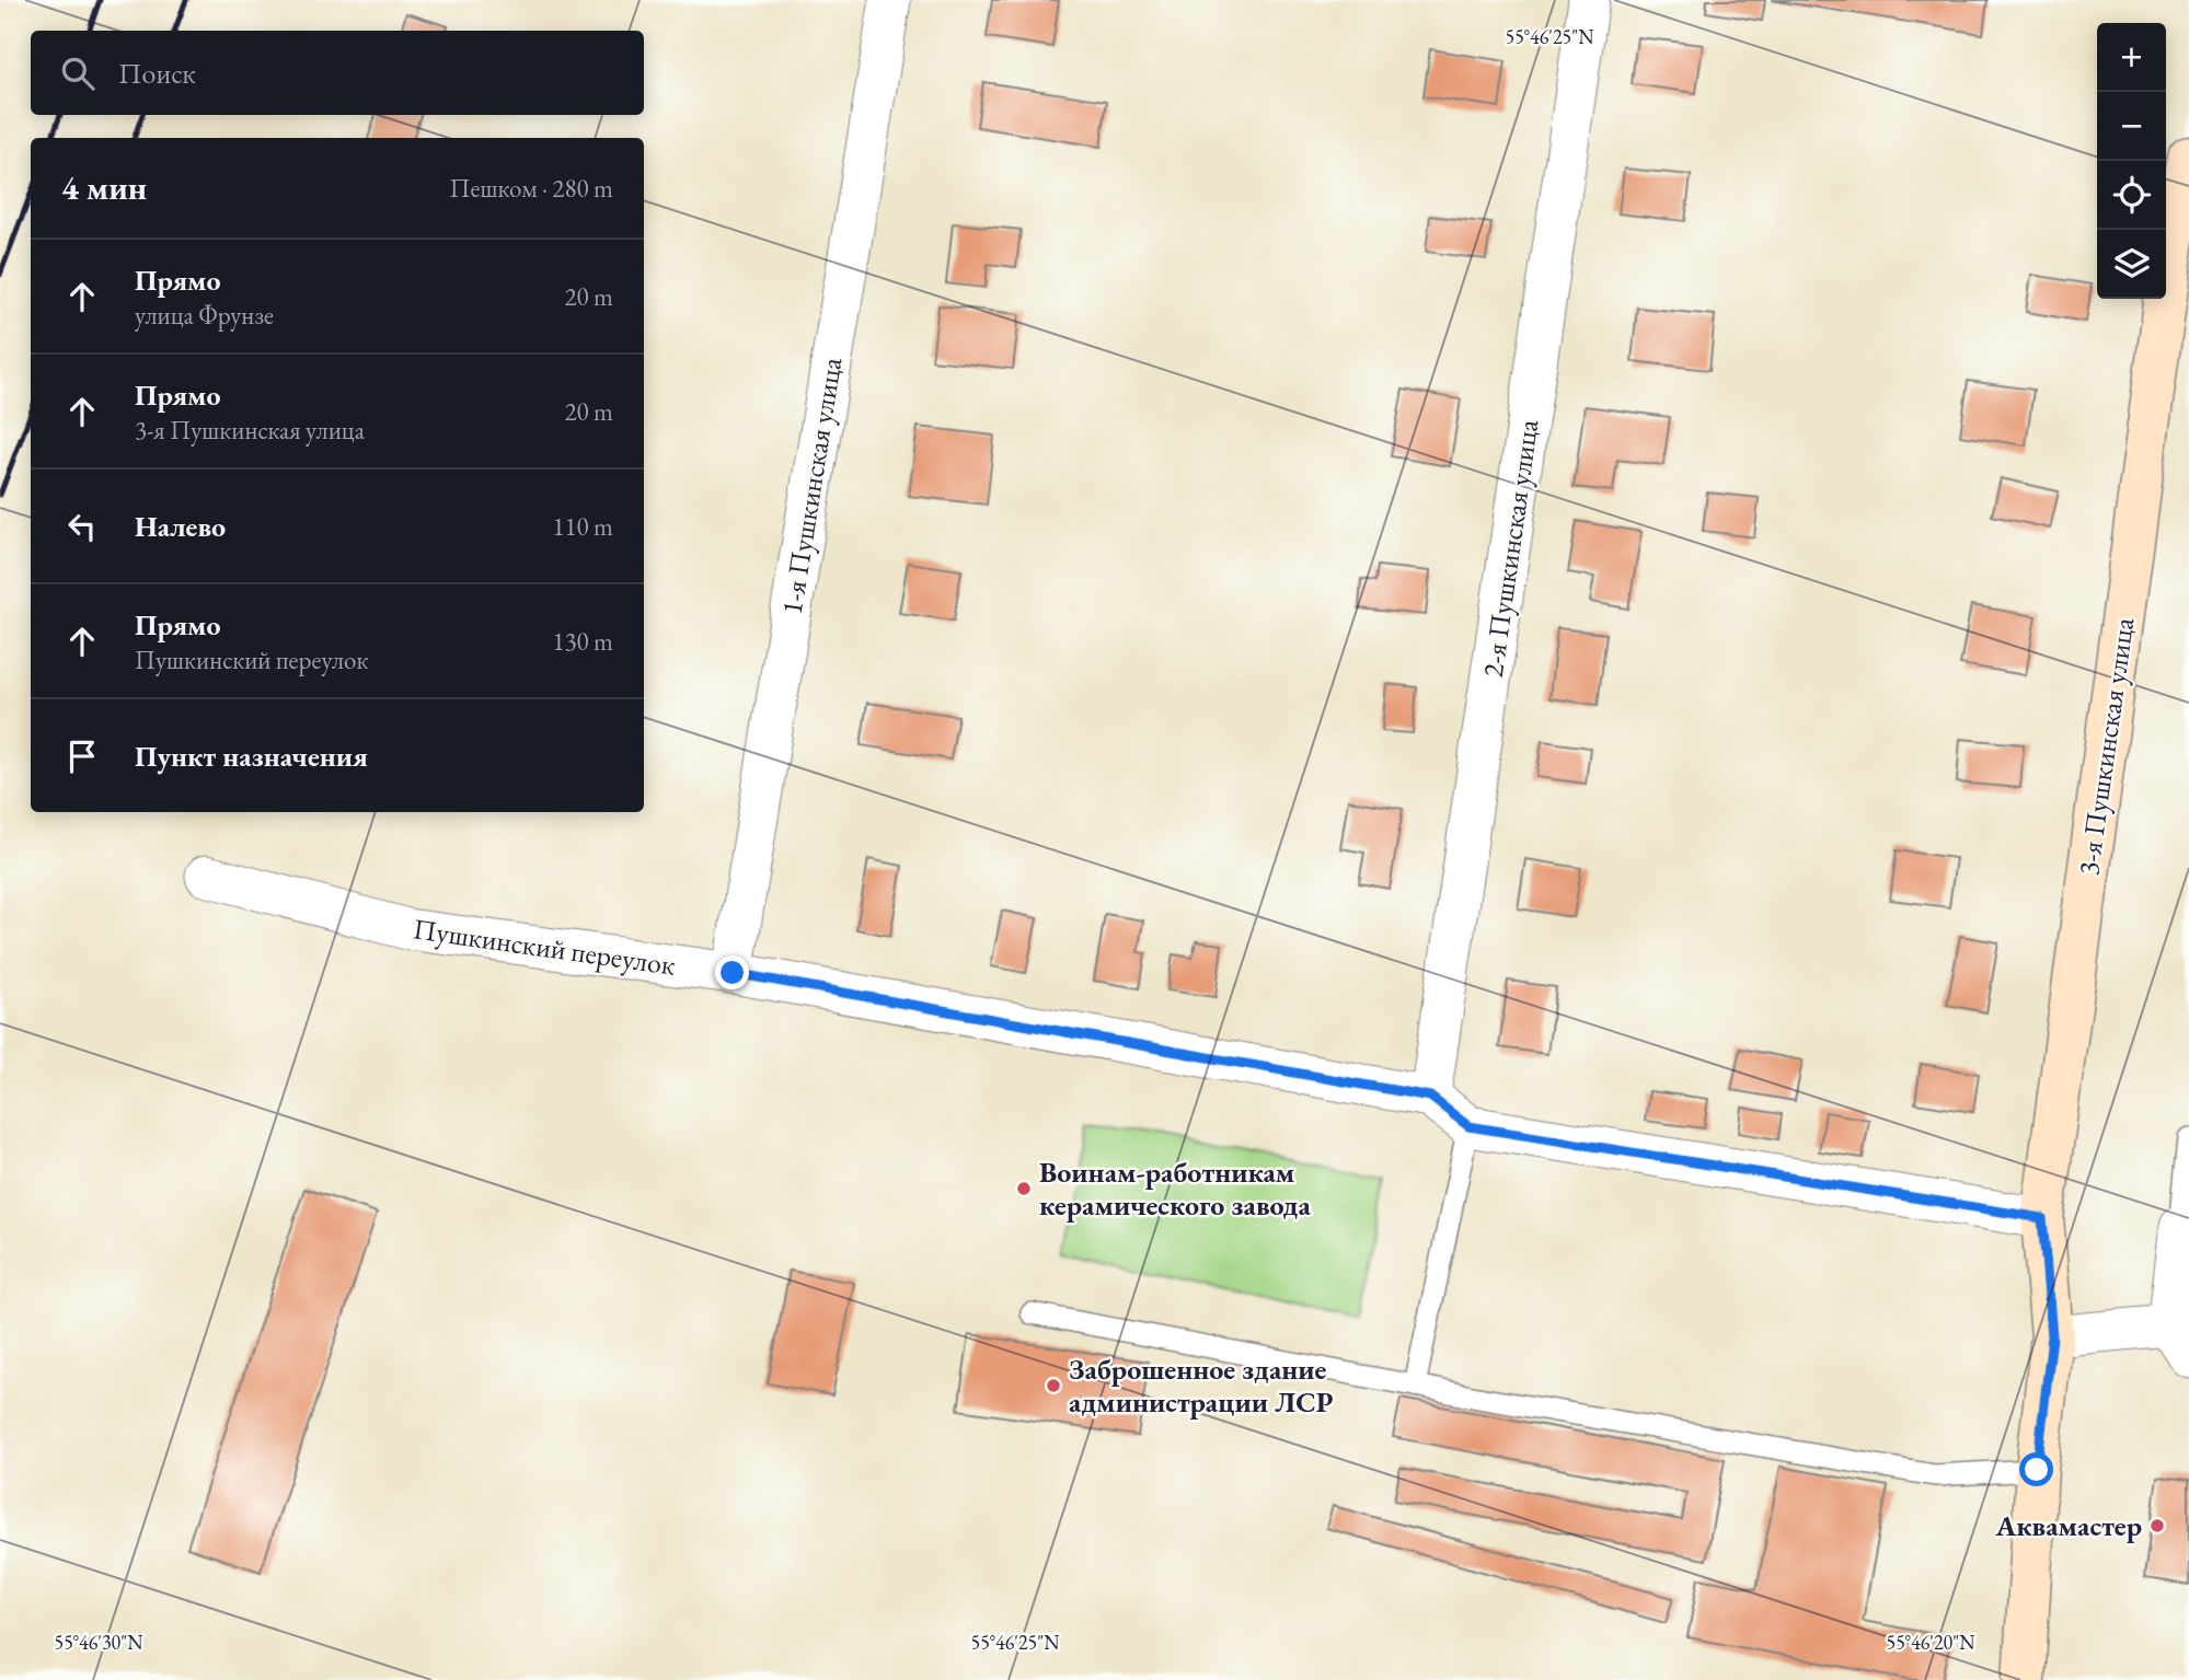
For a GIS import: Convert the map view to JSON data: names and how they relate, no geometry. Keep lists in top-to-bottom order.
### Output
{
  "streets": {
    "main road": ["3-я Пушкинская улица"],
    "street": ["1-я Пушкинская улица", "2-я Пушкинская улица", "Пушкинский переулок"]
  },
  "crossings": [
    ["1-я Пушкинская улица", "Пушкинский переулок"],
    ["2-я Пушкинская улица", "Пушкинский переулок"]
  ],
  "places": ["Воинам-работникам керамического завода", "Заброшенное здание администрации ЛСР", "Аквамастер"],
  "page": {
    "map_buttons": ["+", "−"],
    "search": "Поиск",
    "heading": ["4 мин", "Пешком · 280 m"],
    "list": [
      ["Прямо", "улица Фрунзе", "20 m"],
      ["Прямо", "3-я Пушкинская улица", "20 m"],
      ["Налево", "110 m"],
      ["Прямо", "Пушкинский переулок", "130 m"],
      "Пункт назначения"
    ]
  },
  "coordinates": ["55°46'25\"N", "55°46'20\"N", "55°46'30\"N"]
}
